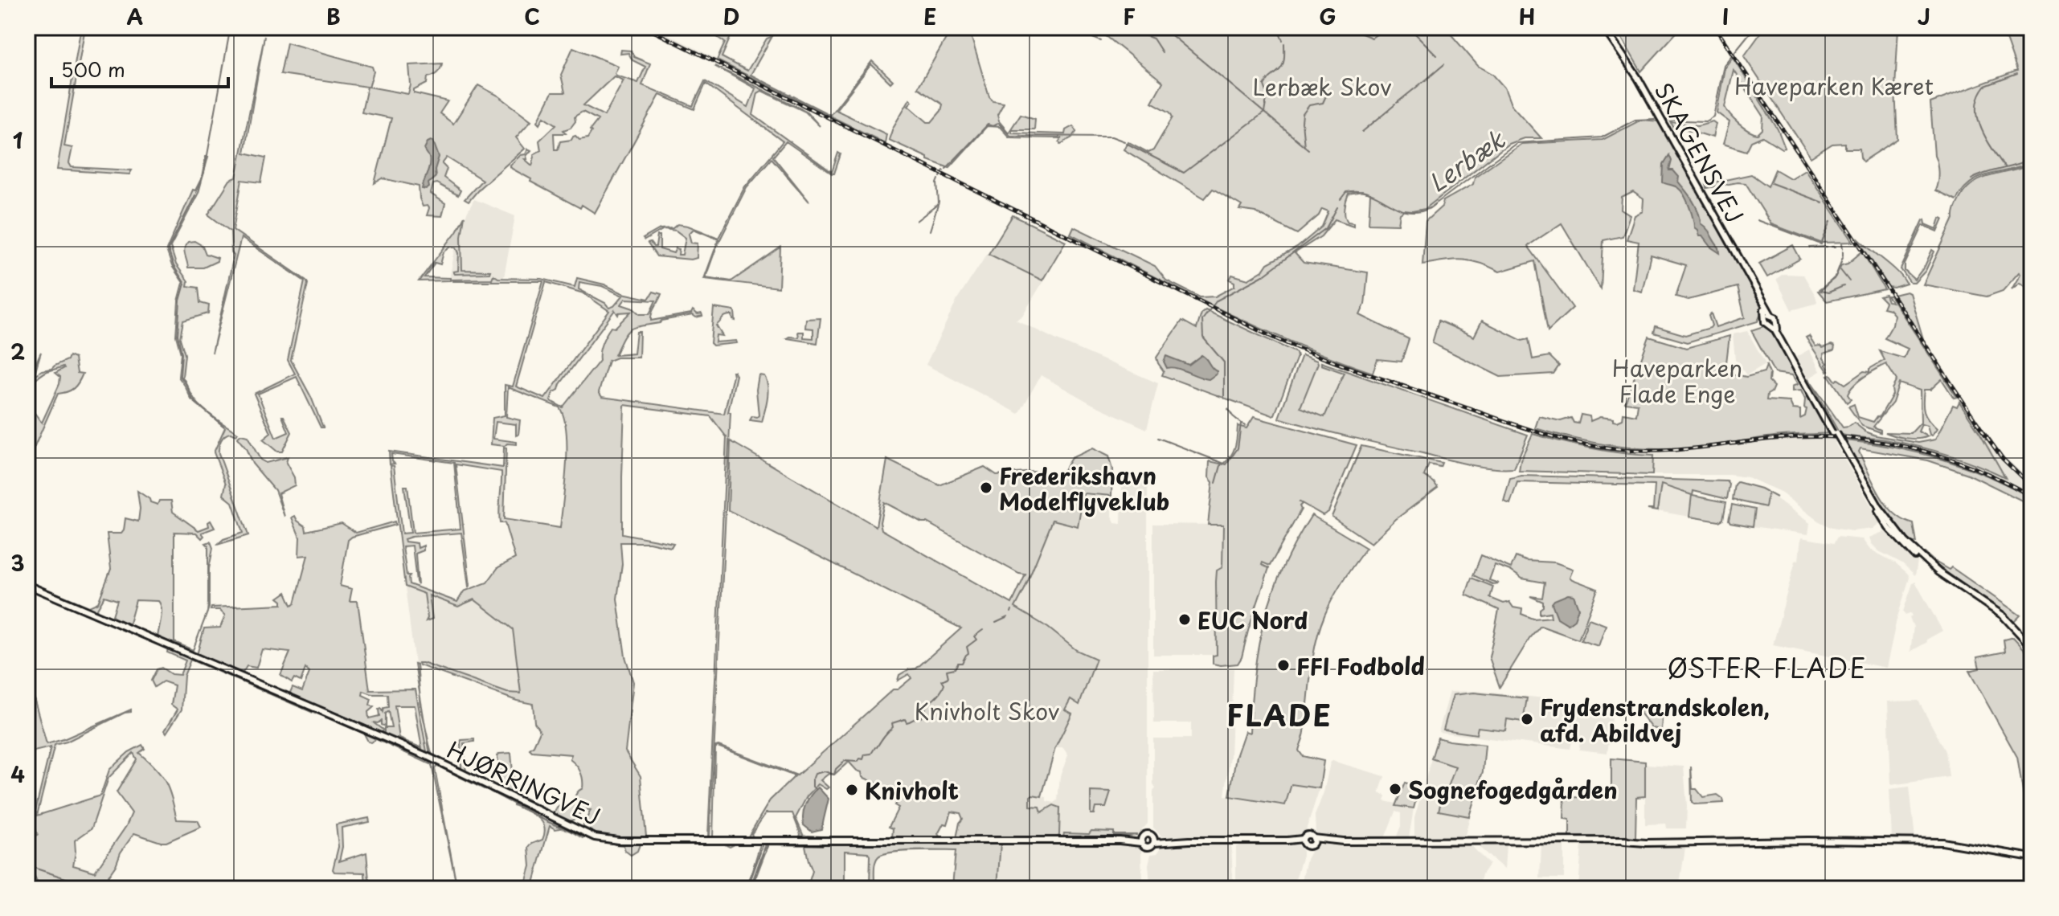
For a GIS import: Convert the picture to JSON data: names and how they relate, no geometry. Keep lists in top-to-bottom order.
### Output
{
  "streets": {
    "main road": ["SKAGENSVEJ", "HJØRRINGVEJ"]
  },
  "districts": ["ØSTER FLADE", "FLADE"],
  "water": ["Lerbæk"],
  "parks": [
    "Haveparken Kæret",
    "Lerbæk Skov",
    "Haveparken Flade Enge",
    "Knivholt Skov"
  ],
  "places": [
    "Frederikshavn Modelflyveklub",
    "EUC Nord",
    "FFI Fodbold",
    "Frydenstrandskolen, afd. Abildvej",
    "Sognefogedgården",
    "Knivholt"
  ],
  "scale_bar": "500 m",
  "grid": {
    "columns": [
      "A",
      "B",
      "C",
      "D",
      "E",
      "F",
      "G",
      "H",
      "I",
      "J"
    ],
    "rows": [
      "1",
      "2",
      "3",
      "4"
    ]
  }
}
